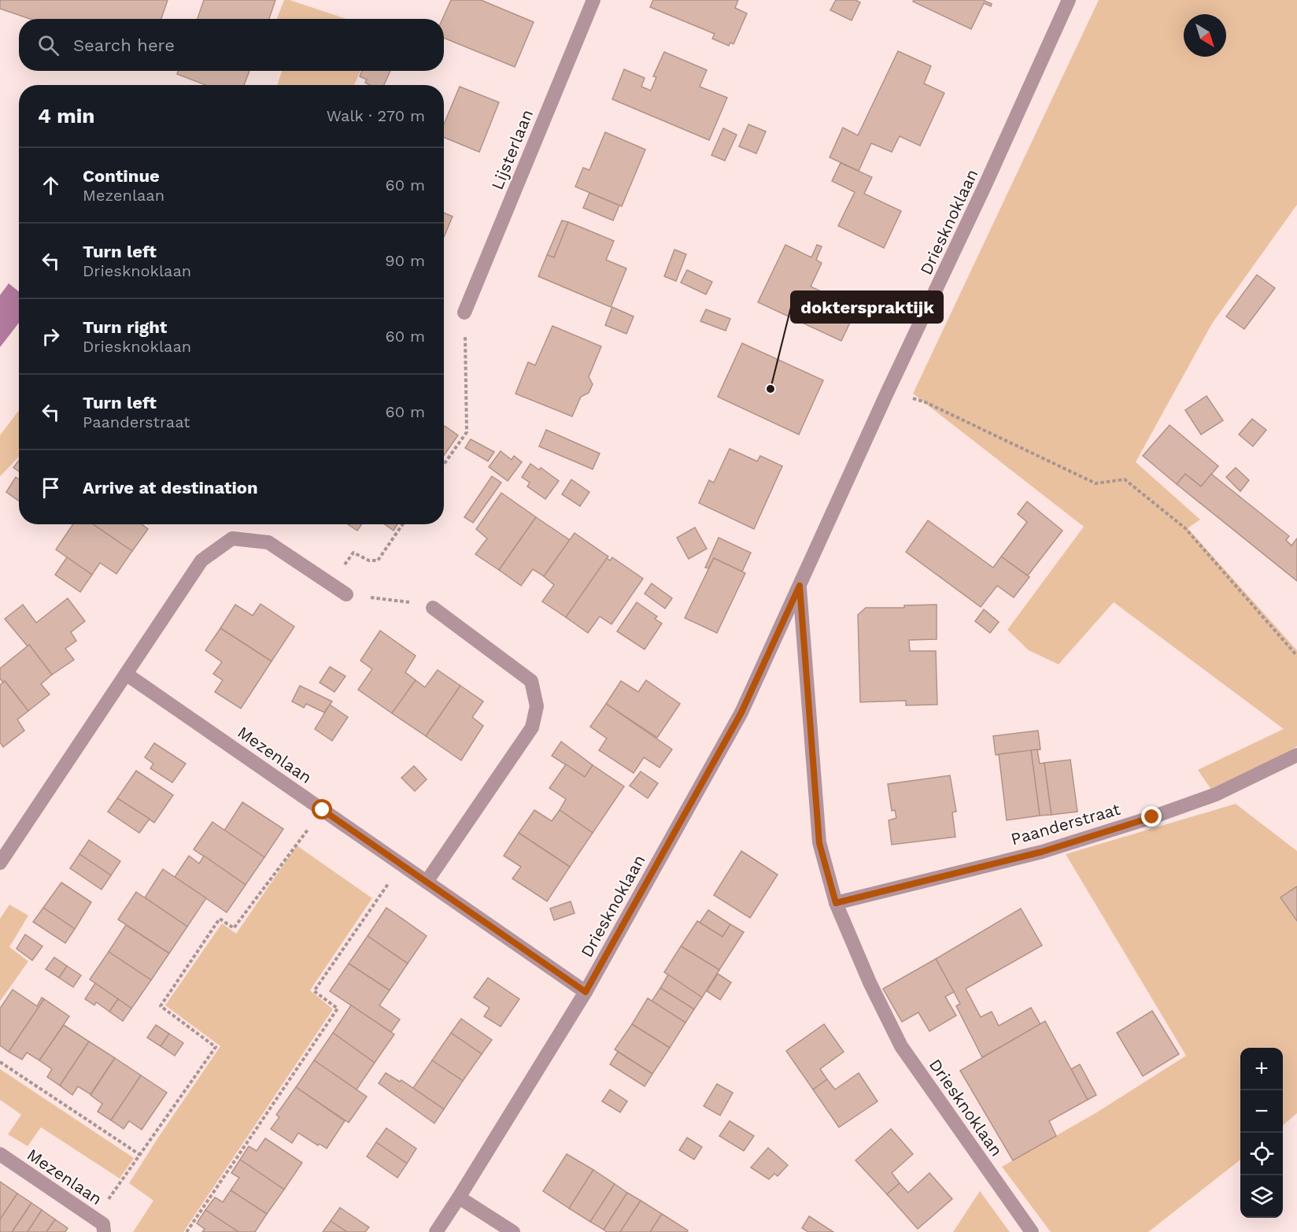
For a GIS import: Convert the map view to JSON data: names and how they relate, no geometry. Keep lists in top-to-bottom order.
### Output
{
  "streets": {
    "street": [
      "Lijsterlaan",
      "Driesknoklaan",
      "Mezenlaan",
      "Paanderstraat"
    ]
  },
  "crossings": [
    ["Driesknoklaan", "Mezenlaan"],
    ["Driesknoklaan", "Paanderstraat"]
  ],
  "places": ["dokterspraktijk"],
  "north": "bottom right",
  "page": {
    "search": "Search here",
    "heading": ["4 min", "Walk · 270 m"],
    "list": [
      ["Continue", "Mezenlaan", "60 m"],
      ["Turn left", "Driesknoklaan", "90 m"],
      ["Turn right", "Driesknoklaan", "60 m"],
      ["Turn left", "Paanderstraat", "60 m"],
      "Arrive at destination"
    ],
    "map_buttons": ["+", "−"]
  }
}
